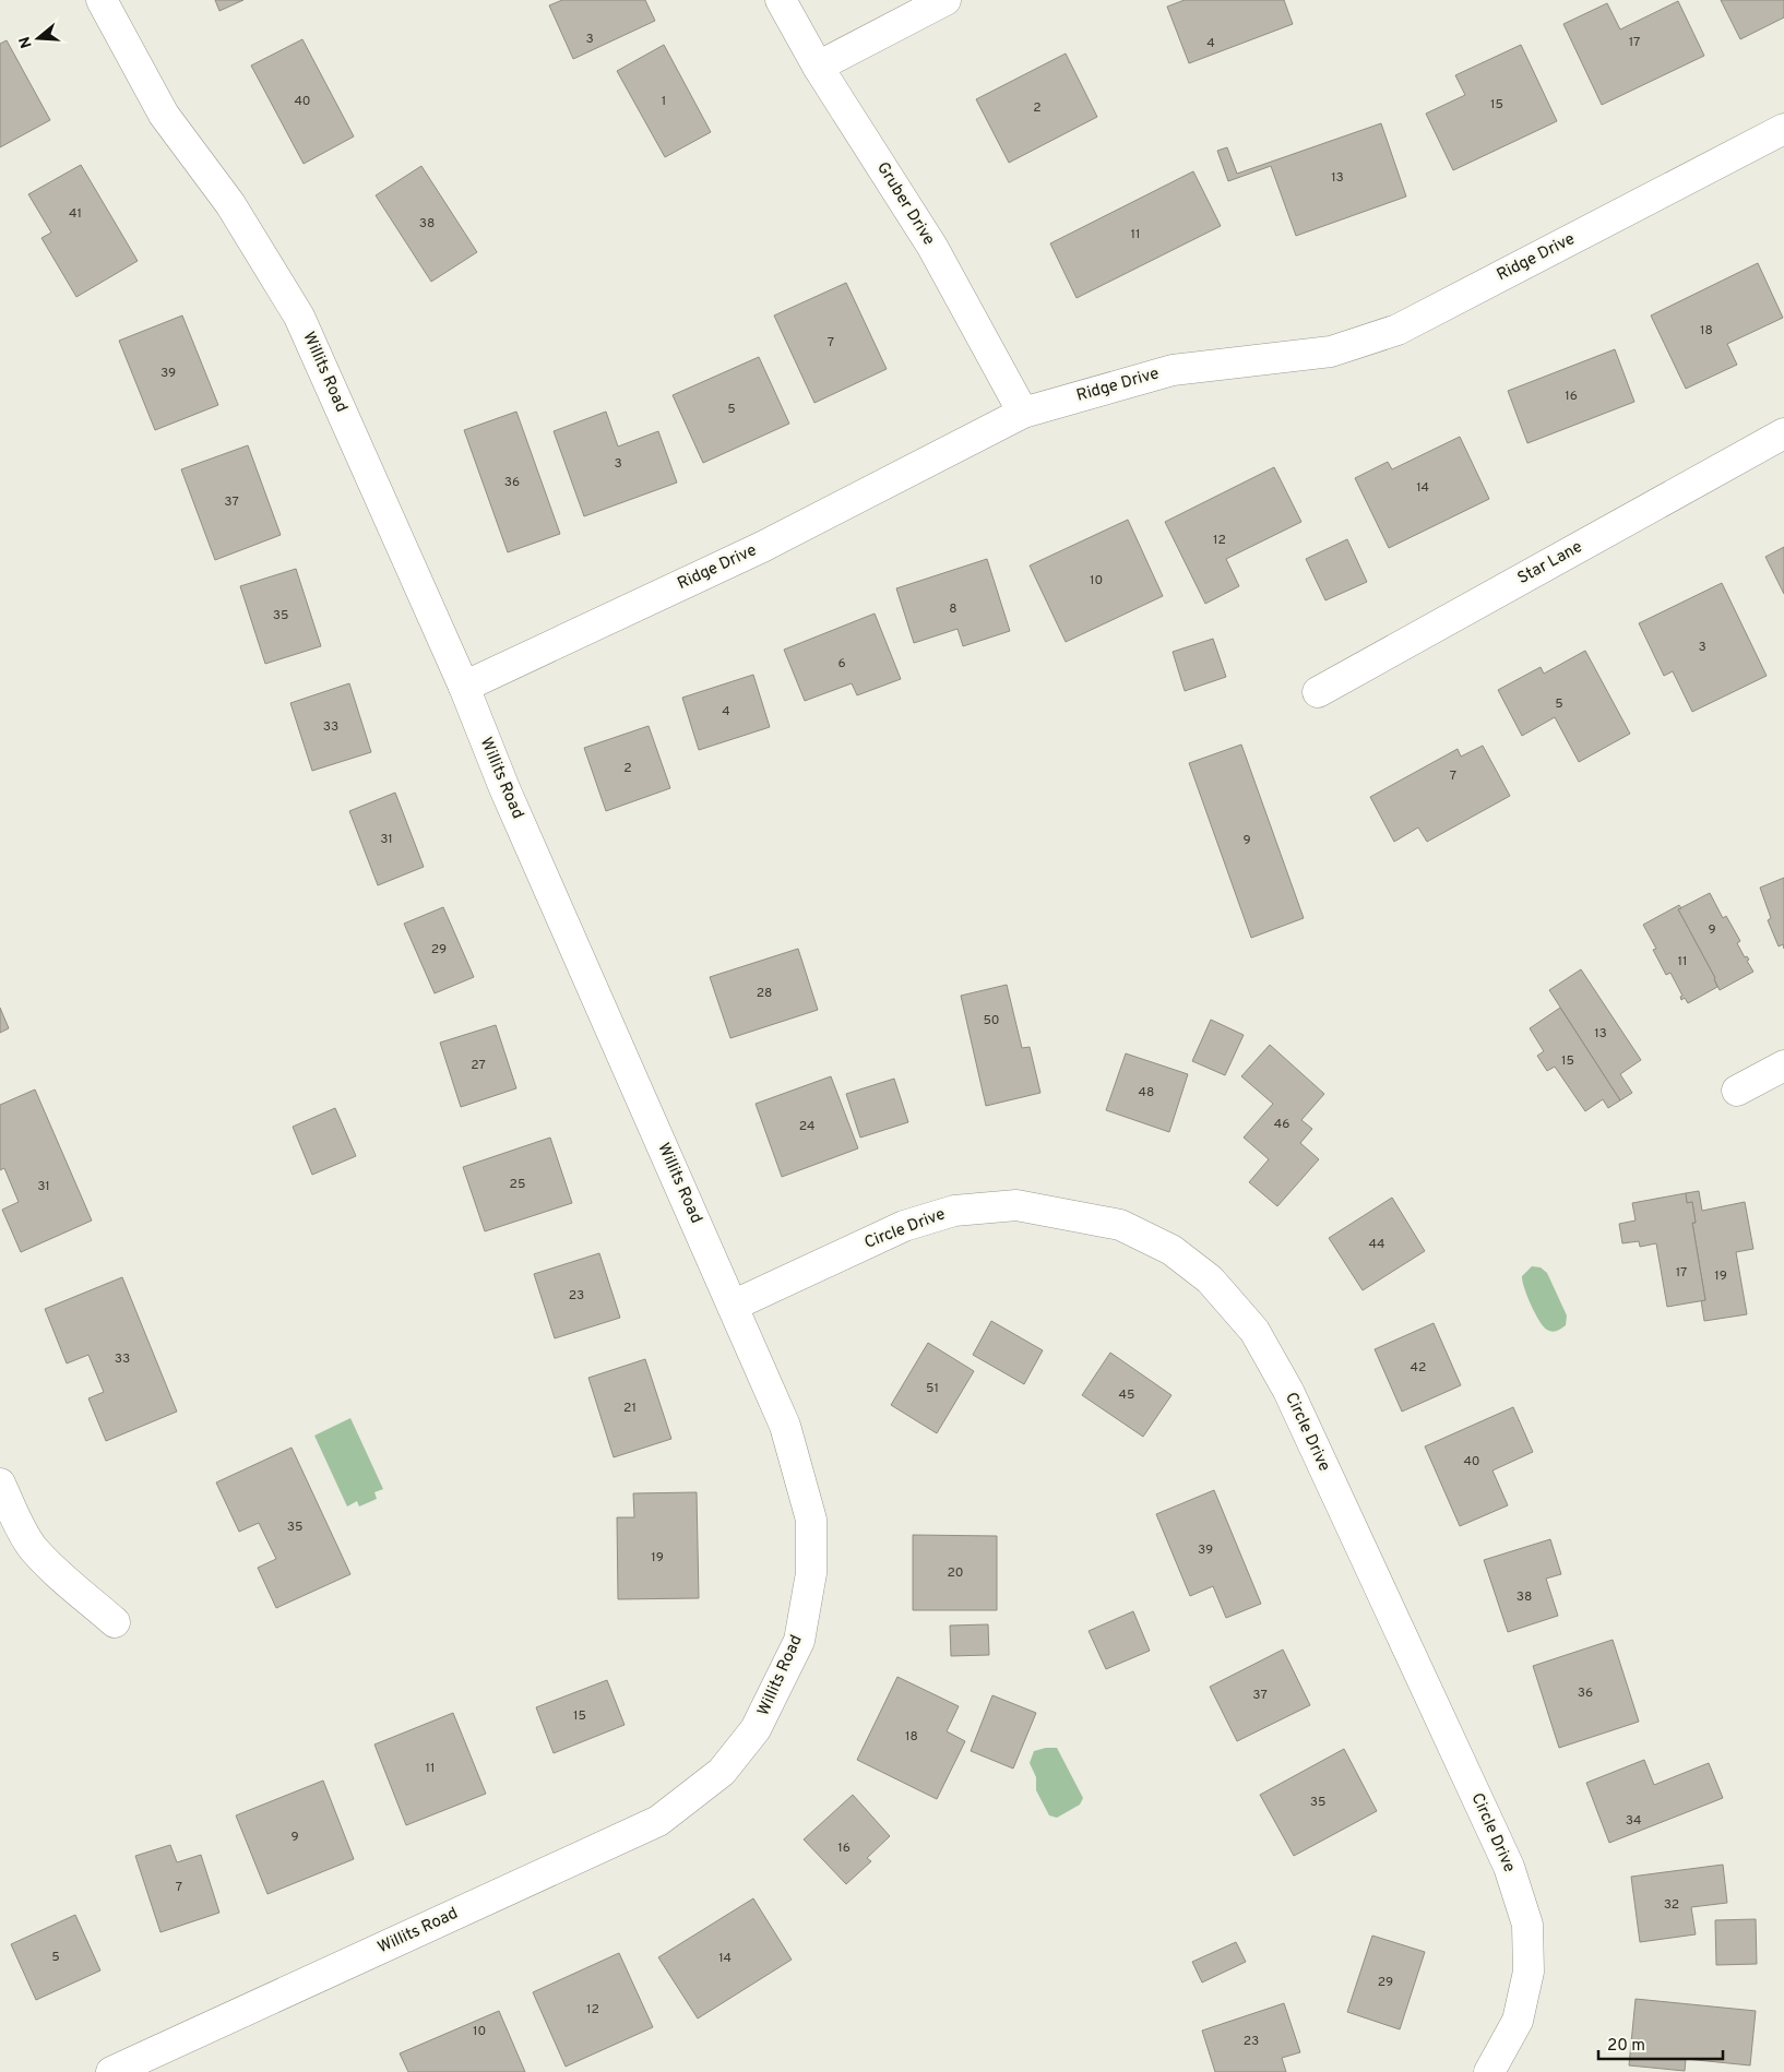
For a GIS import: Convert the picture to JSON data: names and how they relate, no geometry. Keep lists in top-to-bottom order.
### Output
{
  "streets": {
    "street": [
      "Gruber Drive",
      "Ridge Drive",
      "Willits Road",
      "Star Lane",
      "Circle Drive"
    ]
  },
  "crossings": [
    ["Gruber Drive", "Ridge Drive"],
    ["Ridge Drive", "Willits Road"],
    ["Willits Road", "Circle Drive"]
  ],
  "house_numbers": [
    "3",
    "17",
    "4",
    "40",
    "1",
    "15",
    "2",
    "13",
    "41",
    "38",
    "11",
    "18",
    "7",
    "39",
    "16",
    "5",
    "3",
    "36",
    "14",
    "37",
    "12",
    "10",
    "8",
    "35",
    "3",
    "6",
    "5",
    "4",
    "33",
    "2",
    "7",
    "31",
    "9",
    "9",
    "29",
    "11",
    "28",
    "50",
    "13",
    "15",
    "27",
    "48",
    "46",
    "24",
    "25",
    "31",
    "44",
    "17",
    "19",
    "23",
    "33",
    "42",
    "51",
    "45",
    "21",
    "40",
    "35",
    "39",
    "19",
    "20",
    "38",
    "36",
    "37",
    "15",
    "18",
    "11",
    "35",
    "34",
    "9",
    "16",
    "7",
    "32",
    "5",
    "14",
    "29",
    "12",
    "10",
    "23"
  ],
  "scale_bar": "20 m",
  "north": "left"
}
